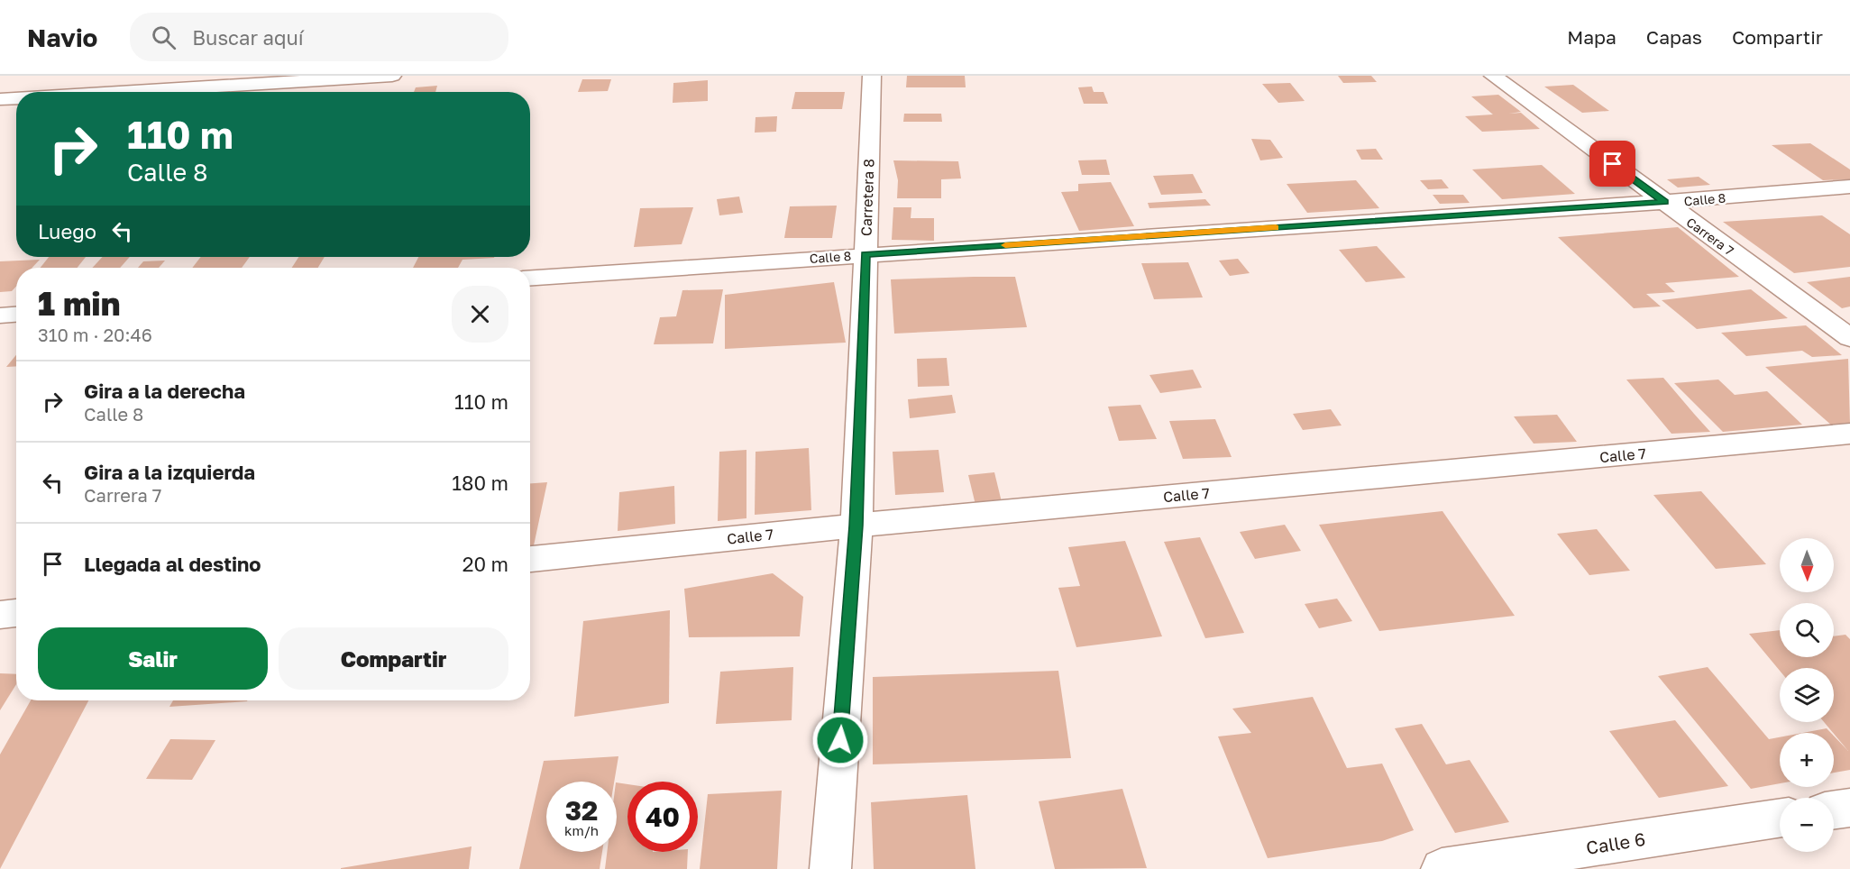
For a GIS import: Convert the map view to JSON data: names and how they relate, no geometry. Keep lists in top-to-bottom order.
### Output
{
  "streets": {
    "street": [
      "Carretera 8",
      "Calle 8",
      "Carrera 7",
      "Calle 7",
      "Calle 6"
    ]
  },
  "crossings": [
    ["Carretera 8", "Calle 8"],
    ["Carretera 8", "Calle 7"],
    ["Calle 8", "Carrera 7"]
  ],
  "north": "bottom",
  "page": {
    "header": "Navio",
    "search": "Buscar aquí",
    "nav": ["Mapa", "Capas", "Compartir"],
    "turn": ["110 m", "Calle 8"],
    "then": "Luego",
    "heading": ["1 min", "310 m · 20:46"],
    "list": [
      {
        "name": "Gira a la derecha",
        "note": "Calle 8",
        "value": "110 m"
      },
      {
        "name": "Gira a la izquierda",
        "note": "Carrera 7",
        "value": "180 m"
      },
      {
        "name": "Llegada al destino",
        "value": "20 m"
      }
    ],
    "map_buttons": ["+", "−"],
    "buttons": ["Salir", "Compartir"],
    "speed": "32 km/h",
    "limit": "40"
  }
}
